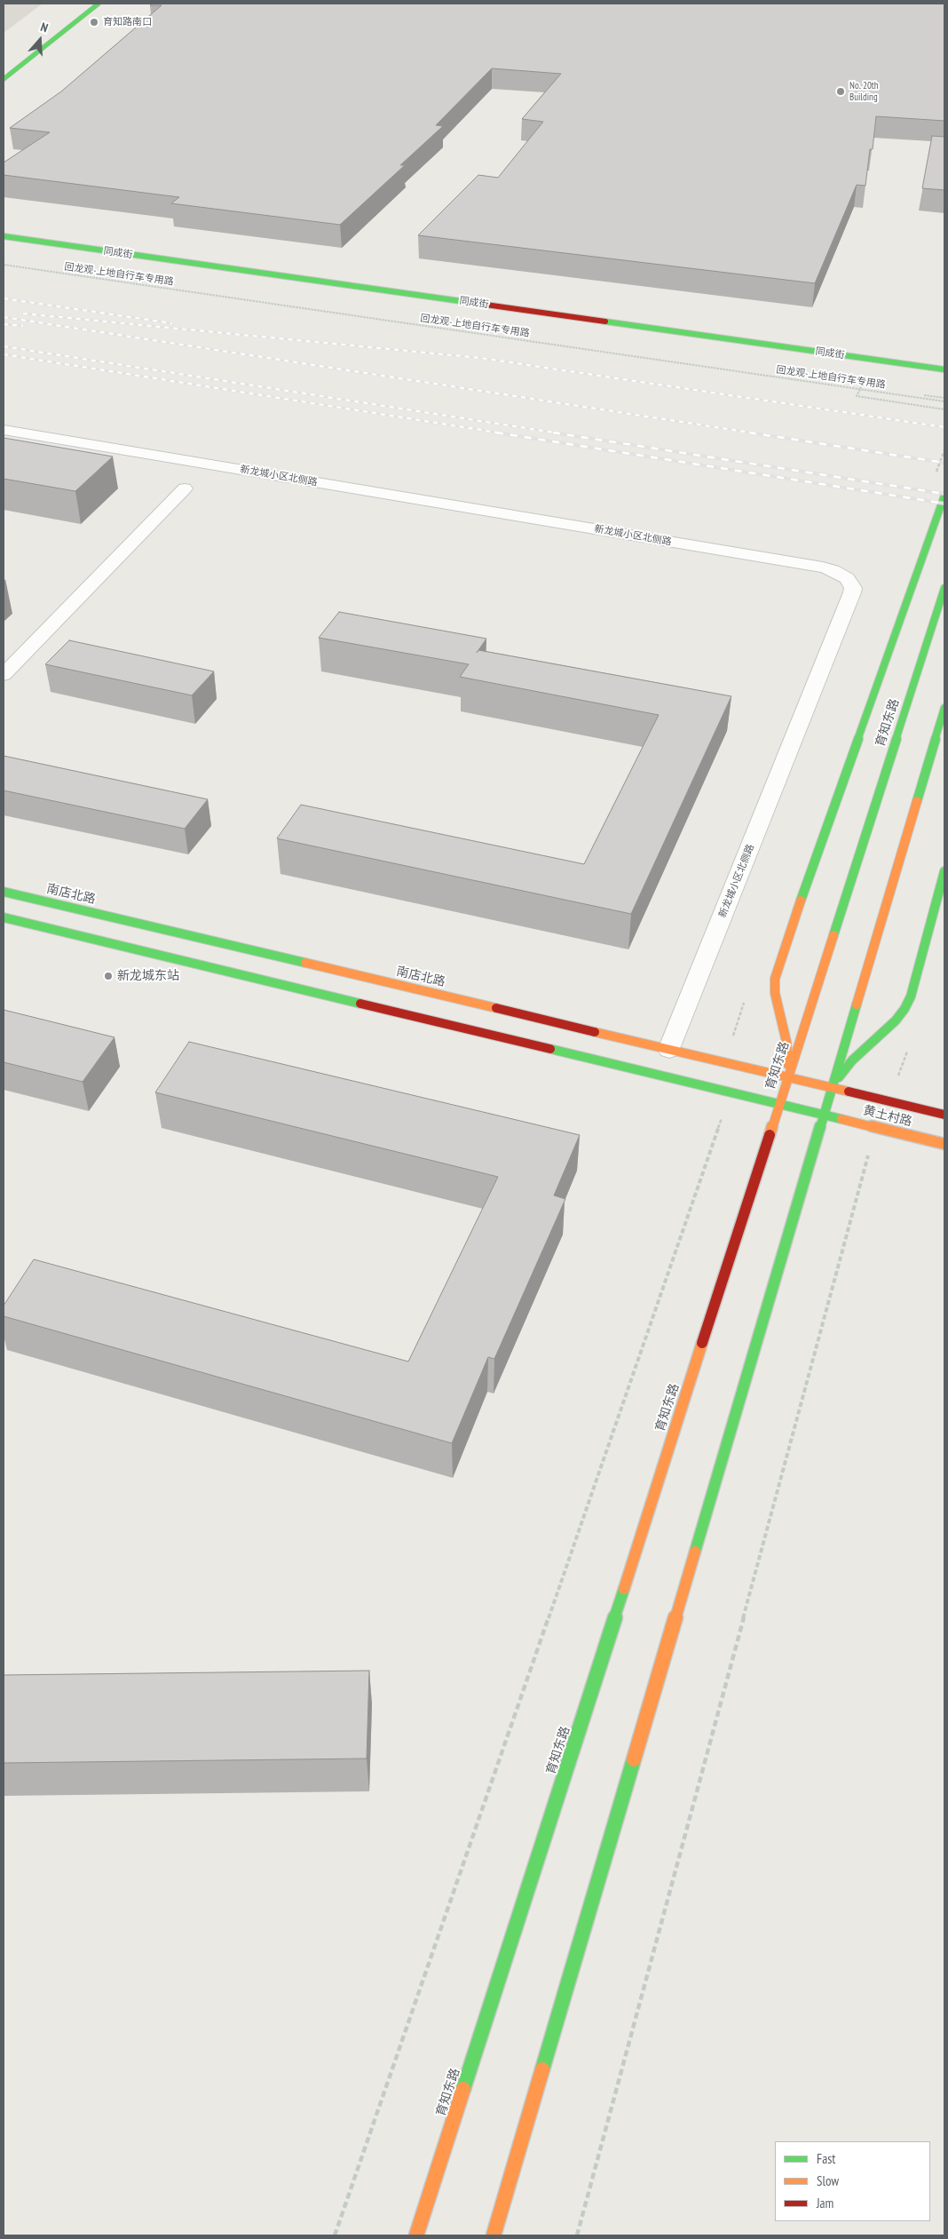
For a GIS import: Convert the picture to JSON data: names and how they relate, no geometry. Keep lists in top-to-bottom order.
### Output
{
  "streets": {
    "main road": [
      "同成街",
      "育知东路",
      "南店北路",
      "黄土村路"
    ],
    "street": ["新龙城小区北侧路"],
    "path": ["回龙观-上地自行车专用路"]
  },
  "crossings": [
    ["新龙城小区北侧路", "南店北路"],
    ["育知东路", "南店北路"],
    ["南店北路", "黄土村路"]
  ],
  "places": ["育知路南口", "No. 20th Building", "新龙城东站"],
  "legend": ["Fast", "Slow", "Jam"],
  "north": "top"
}
